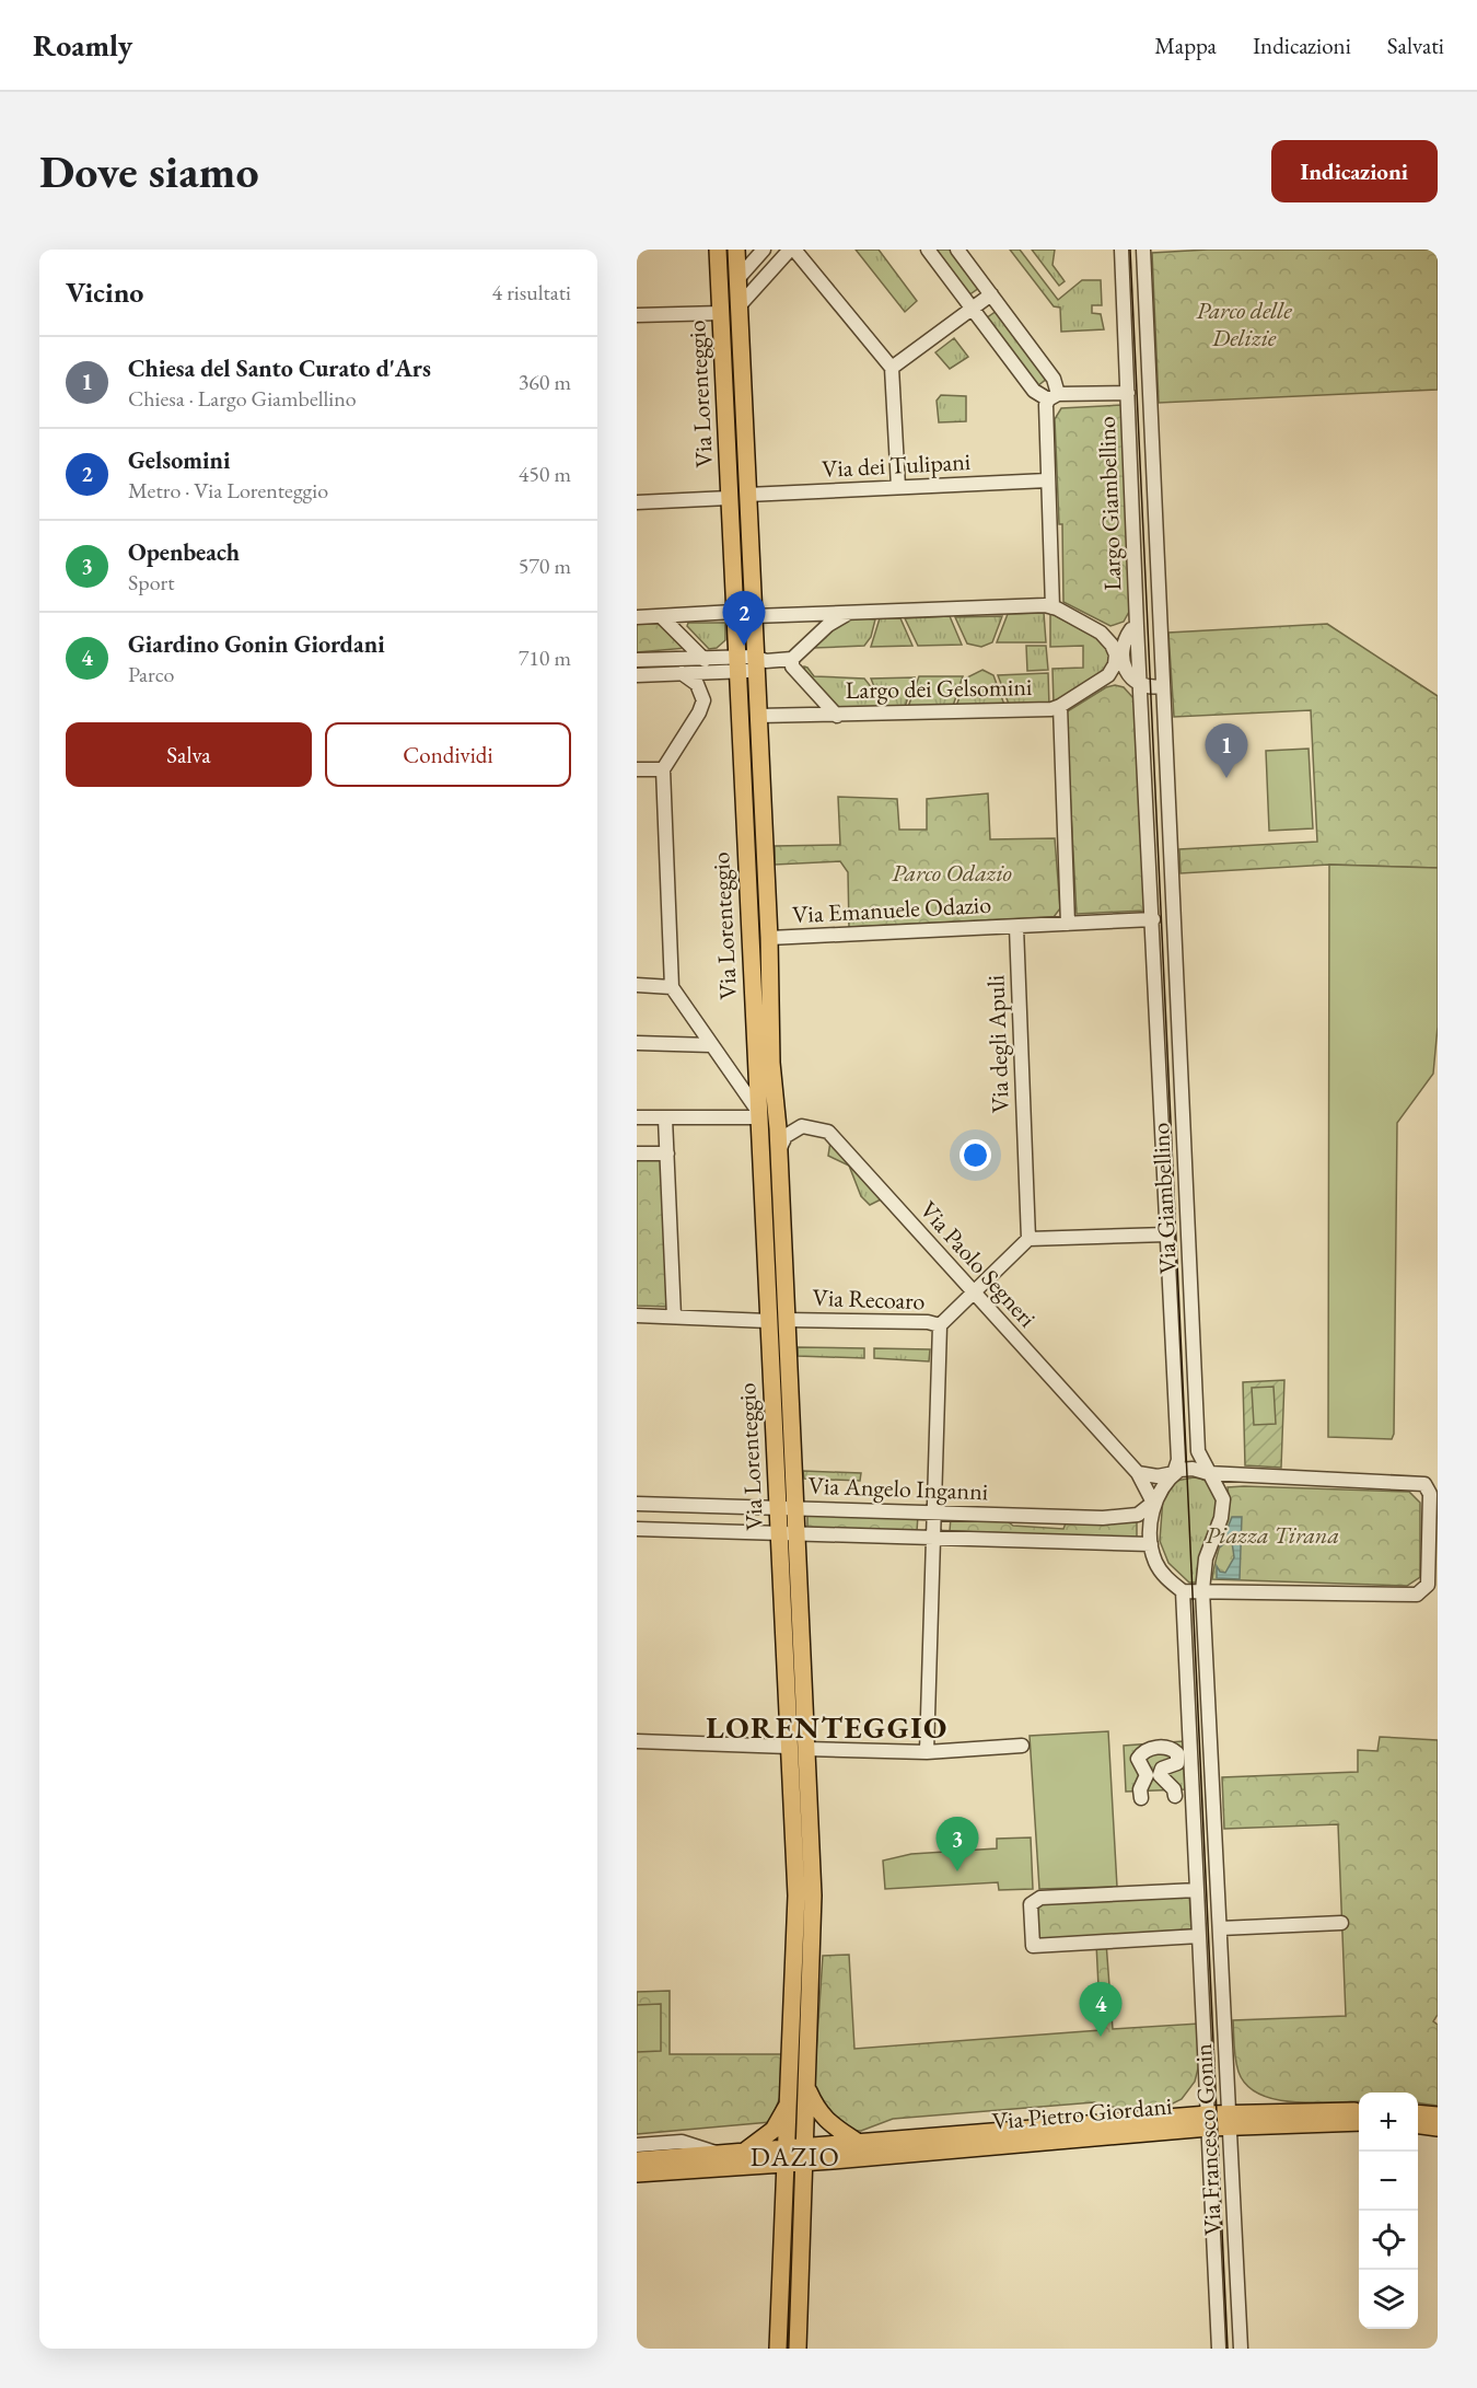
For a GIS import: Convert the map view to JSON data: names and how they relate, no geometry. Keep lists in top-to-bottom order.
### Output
{
  "streets": {
    "main road": ["Via Lorenteggio", "Via Pietro Giordani"],
    "street": [
      "Via dei Tulipani",
      "Largo Giambellino",
      "Largo dei Gelsomini",
      "Via Emanuele Odazio",
      "Via degli Apuli",
      "Via Giambellino",
      "Via Paolo Segneri",
      "Via Recoaro",
      "Via Angelo Inganni",
      "Via Francesco Gonin"
    ]
  },
  "crossings": [
    ["Via Lorenteggio", "Via dei Tulipani"],
    ["Via Lorenteggio", "Via Emanuele Odazio"],
    ["Via Lorenteggio", "Via Paolo Segneri"],
    ["Via Lorenteggio", "Via Recoaro"],
    ["Via Lorenteggio", "Via Angelo Inganni"],
    ["Via Lorenteggio", "Via Pietro Giordani"],
    ["Largo Giambellino", "Via Giambellino"],
    ["Via Emanuele Odazio", "Via degli Apuli"],
    ["Via degli Apuli", "Via Recoaro"],
    ["Via Paolo Segneri", "Via Recoaro"],
    ["Via Paolo Segneri", "Via Angelo Inganni"],
    ["Via Pietro Giordani", "Via Francesco Gonin"]
  ],
  "districts": ["LORENTEGGIO", "DAZIO"],
  "parks": ["Parco delle Delizie", "Parco Odazio", "Piazza Tirana"],
  "page": {
    "header": "Roamly",
    "nav": ["Mappa", "Indicazioni", "Salvati"],
    "buttons": [
      "Indicazioni",
      ["Salva", "Condividi"]
    ],
    "title": "Dove siamo",
    "heading": ["Vicino", "4 risultati"],
    "list": [
      {
        "mark": "1",
        "name": "Chiesa del Santo Curato d'Ars",
        "note": "Chiesa · Largo Giambellino",
        "value": "360 m"
      },
      {
        "mark": "2",
        "name": "Gelsomini",
        "note": "Metro · Via Lorenteggio",
        "value": "450 m"
      },
      {
        "mark": "3",
        "name": "Openbeach",
        "note": "Sport",
        "value": "570 m"
      },
      {
        "mark": "4",
        "name": "Giardino Gonin Giordani",
        "note": "Parco",
        "value": "710 m"
      }
    ],
    "pins": [
      "2",
      "1",
      "3",
      "4"
    ],
    "map_buttons": ["+", "−"]
  }
}
